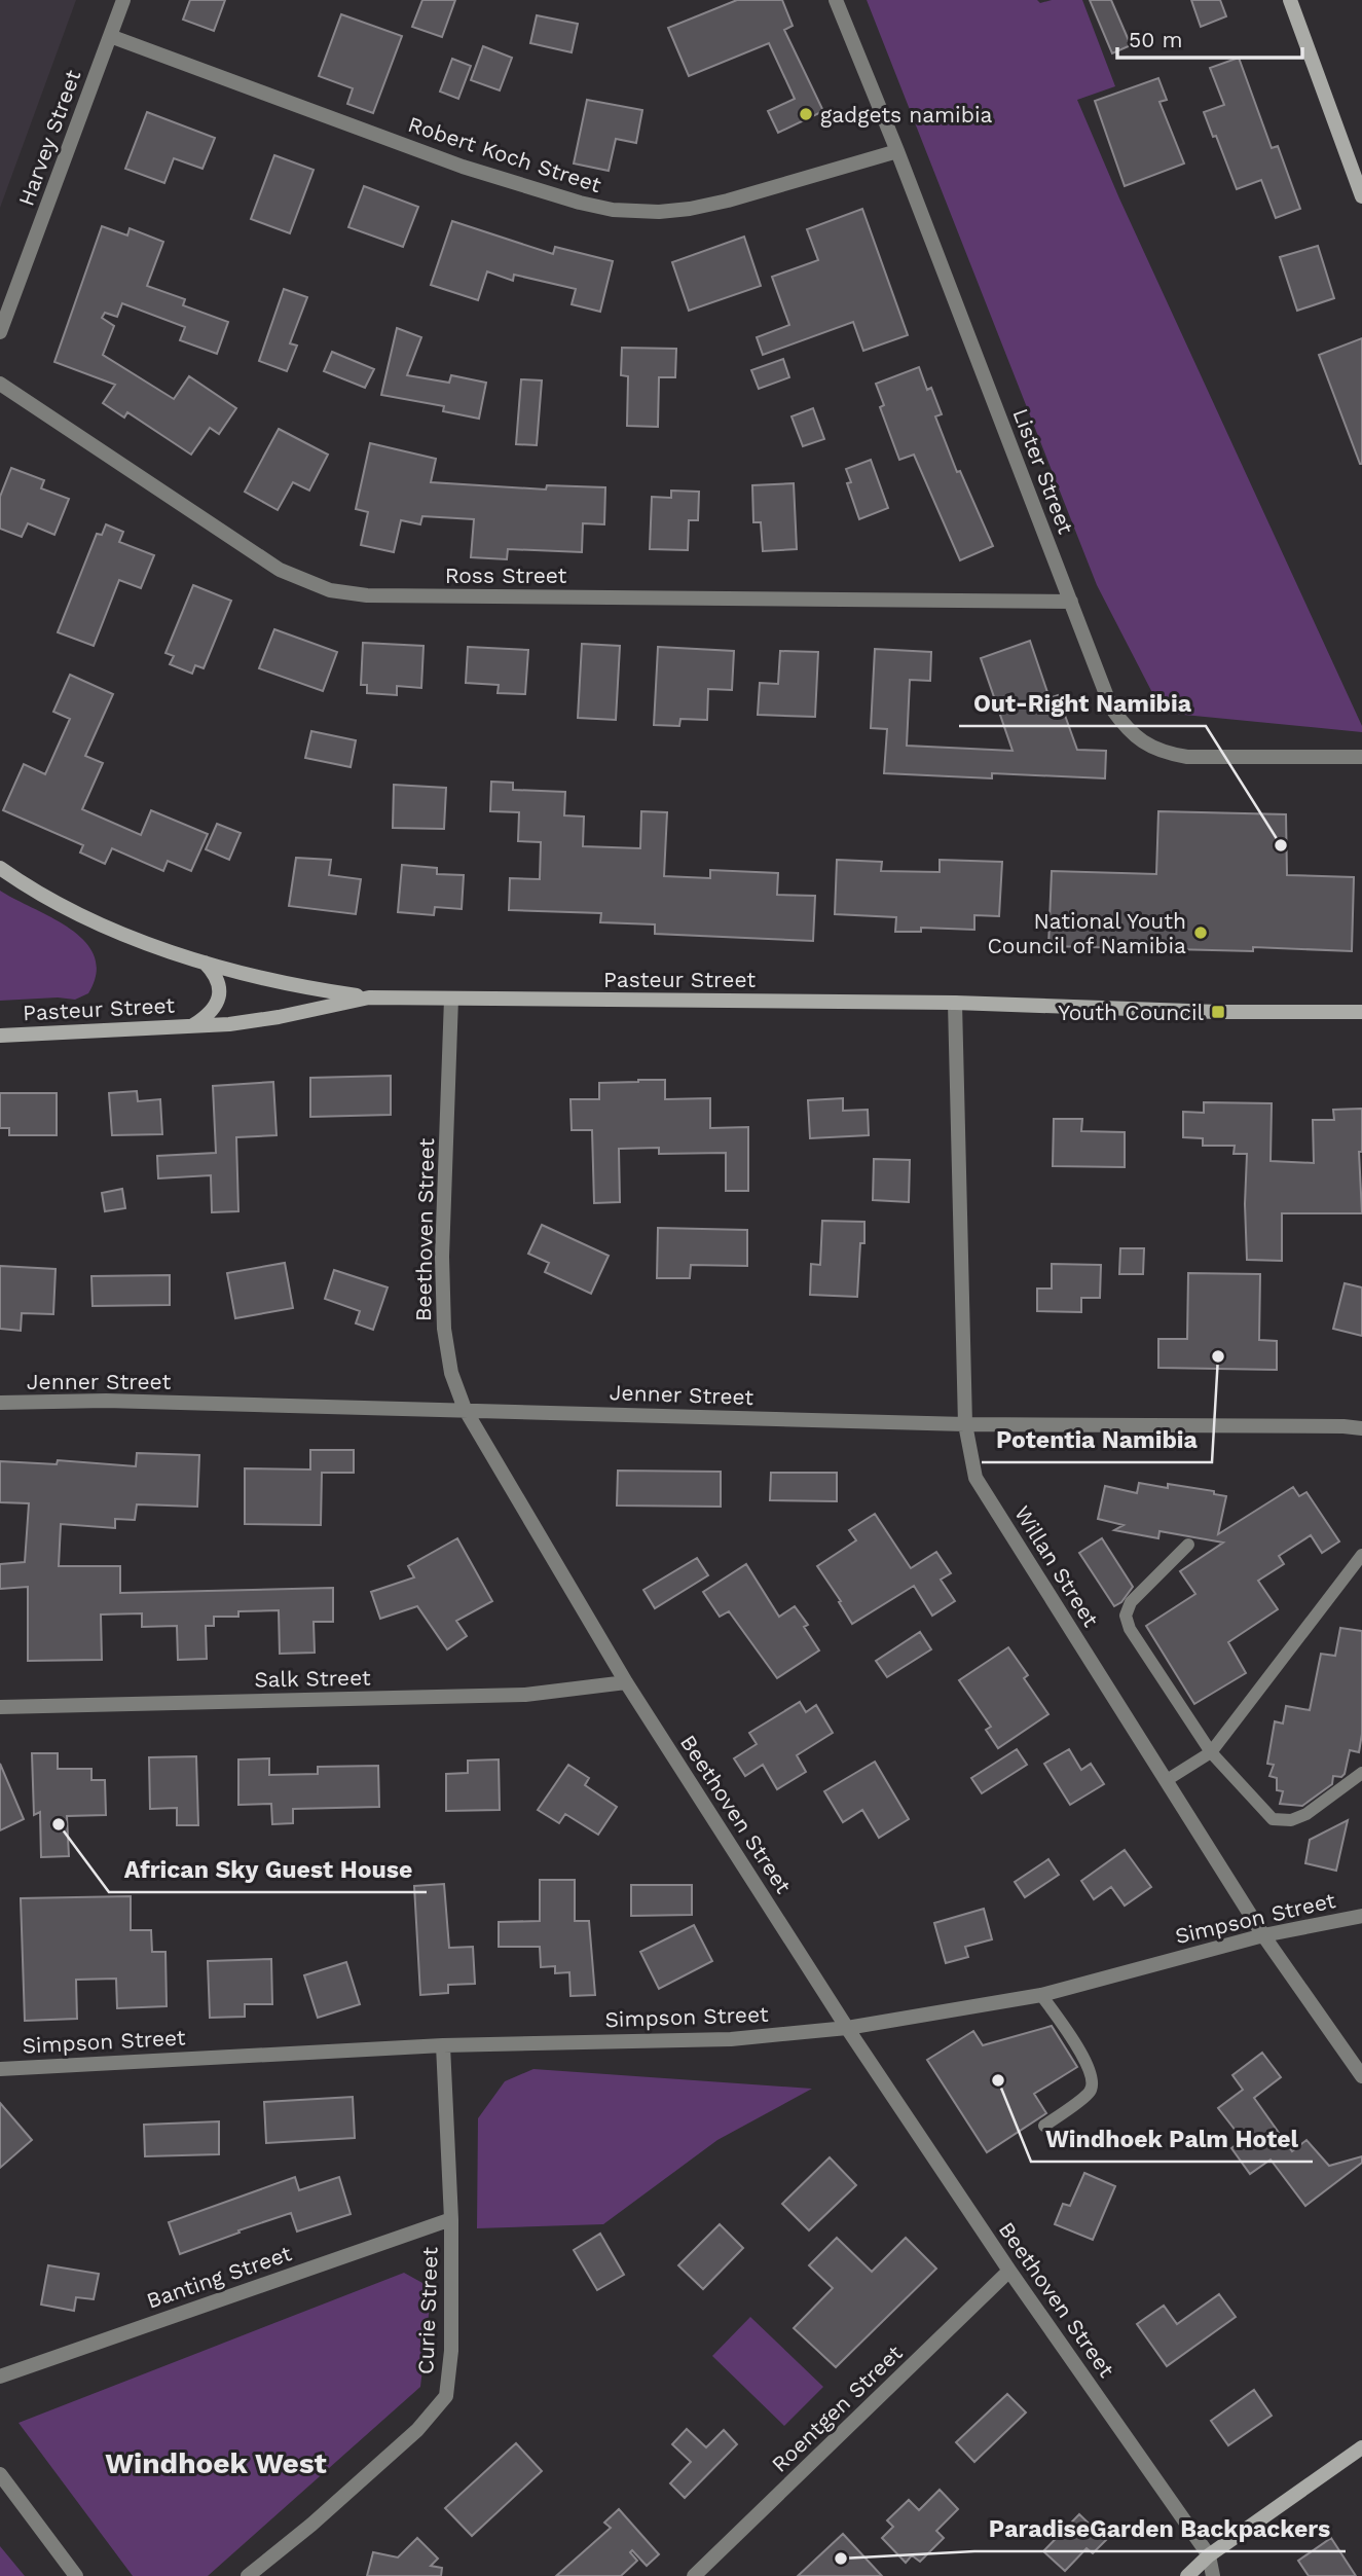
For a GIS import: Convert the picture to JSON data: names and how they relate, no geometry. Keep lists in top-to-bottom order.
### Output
{
  "streets": {
    "main road": ["Pasteur Street"],
    "street": [
      "Harvey Street",
      "Robert Koch Street",
      "Lister Street",
      "Ross Street",
      "Beethoven Street",
      "Jenner Street",
      "Willan Street",
      "Salk Street",
      "Simpson Street",
      "Banting Street",
      "Curie Street",
      "Roentgen Street"
    ]
  },
  "crossings": [
    ["Harvey Street", "Robert Koch Street"],
    ["Robert Koch Street", "Lister Street"],
    ["Lister Street", "Ross Street"],
    ["Pasteur Street", "Beethoven Street"],
    ["Pasteur Street", "Willan Street"],
    ["Beethoven Street", "Jenner Street"],
    ["Beethoven Street", "Salk Street"],
    ["Beethoven Street", "Simpson Street"],
    ["Beethoven Street", "Roentgen Street"],
    ["Jenner Street", "Willan Street"],
    ["Willan Street", "Simpson Street"],
    ["Simpson Street", "Curie Street"],
    ["Banting Street", "Curie Street"]
  ],
  "districts": ["Windhoek West"],
  "places": {
    "other": [
      "gadgets namibia",
      "Out-Right Namibia",
      "National Youth Council of Namibia",
      "Potentia Namibia",
      "African Sky Guest House",
      "Windhoek Palm Hotel",
      "ParadiseGarden Backpackers"
    ],
    "transit": ["Youth Council"]
  },
  "scale_bar": "50 m"
}
